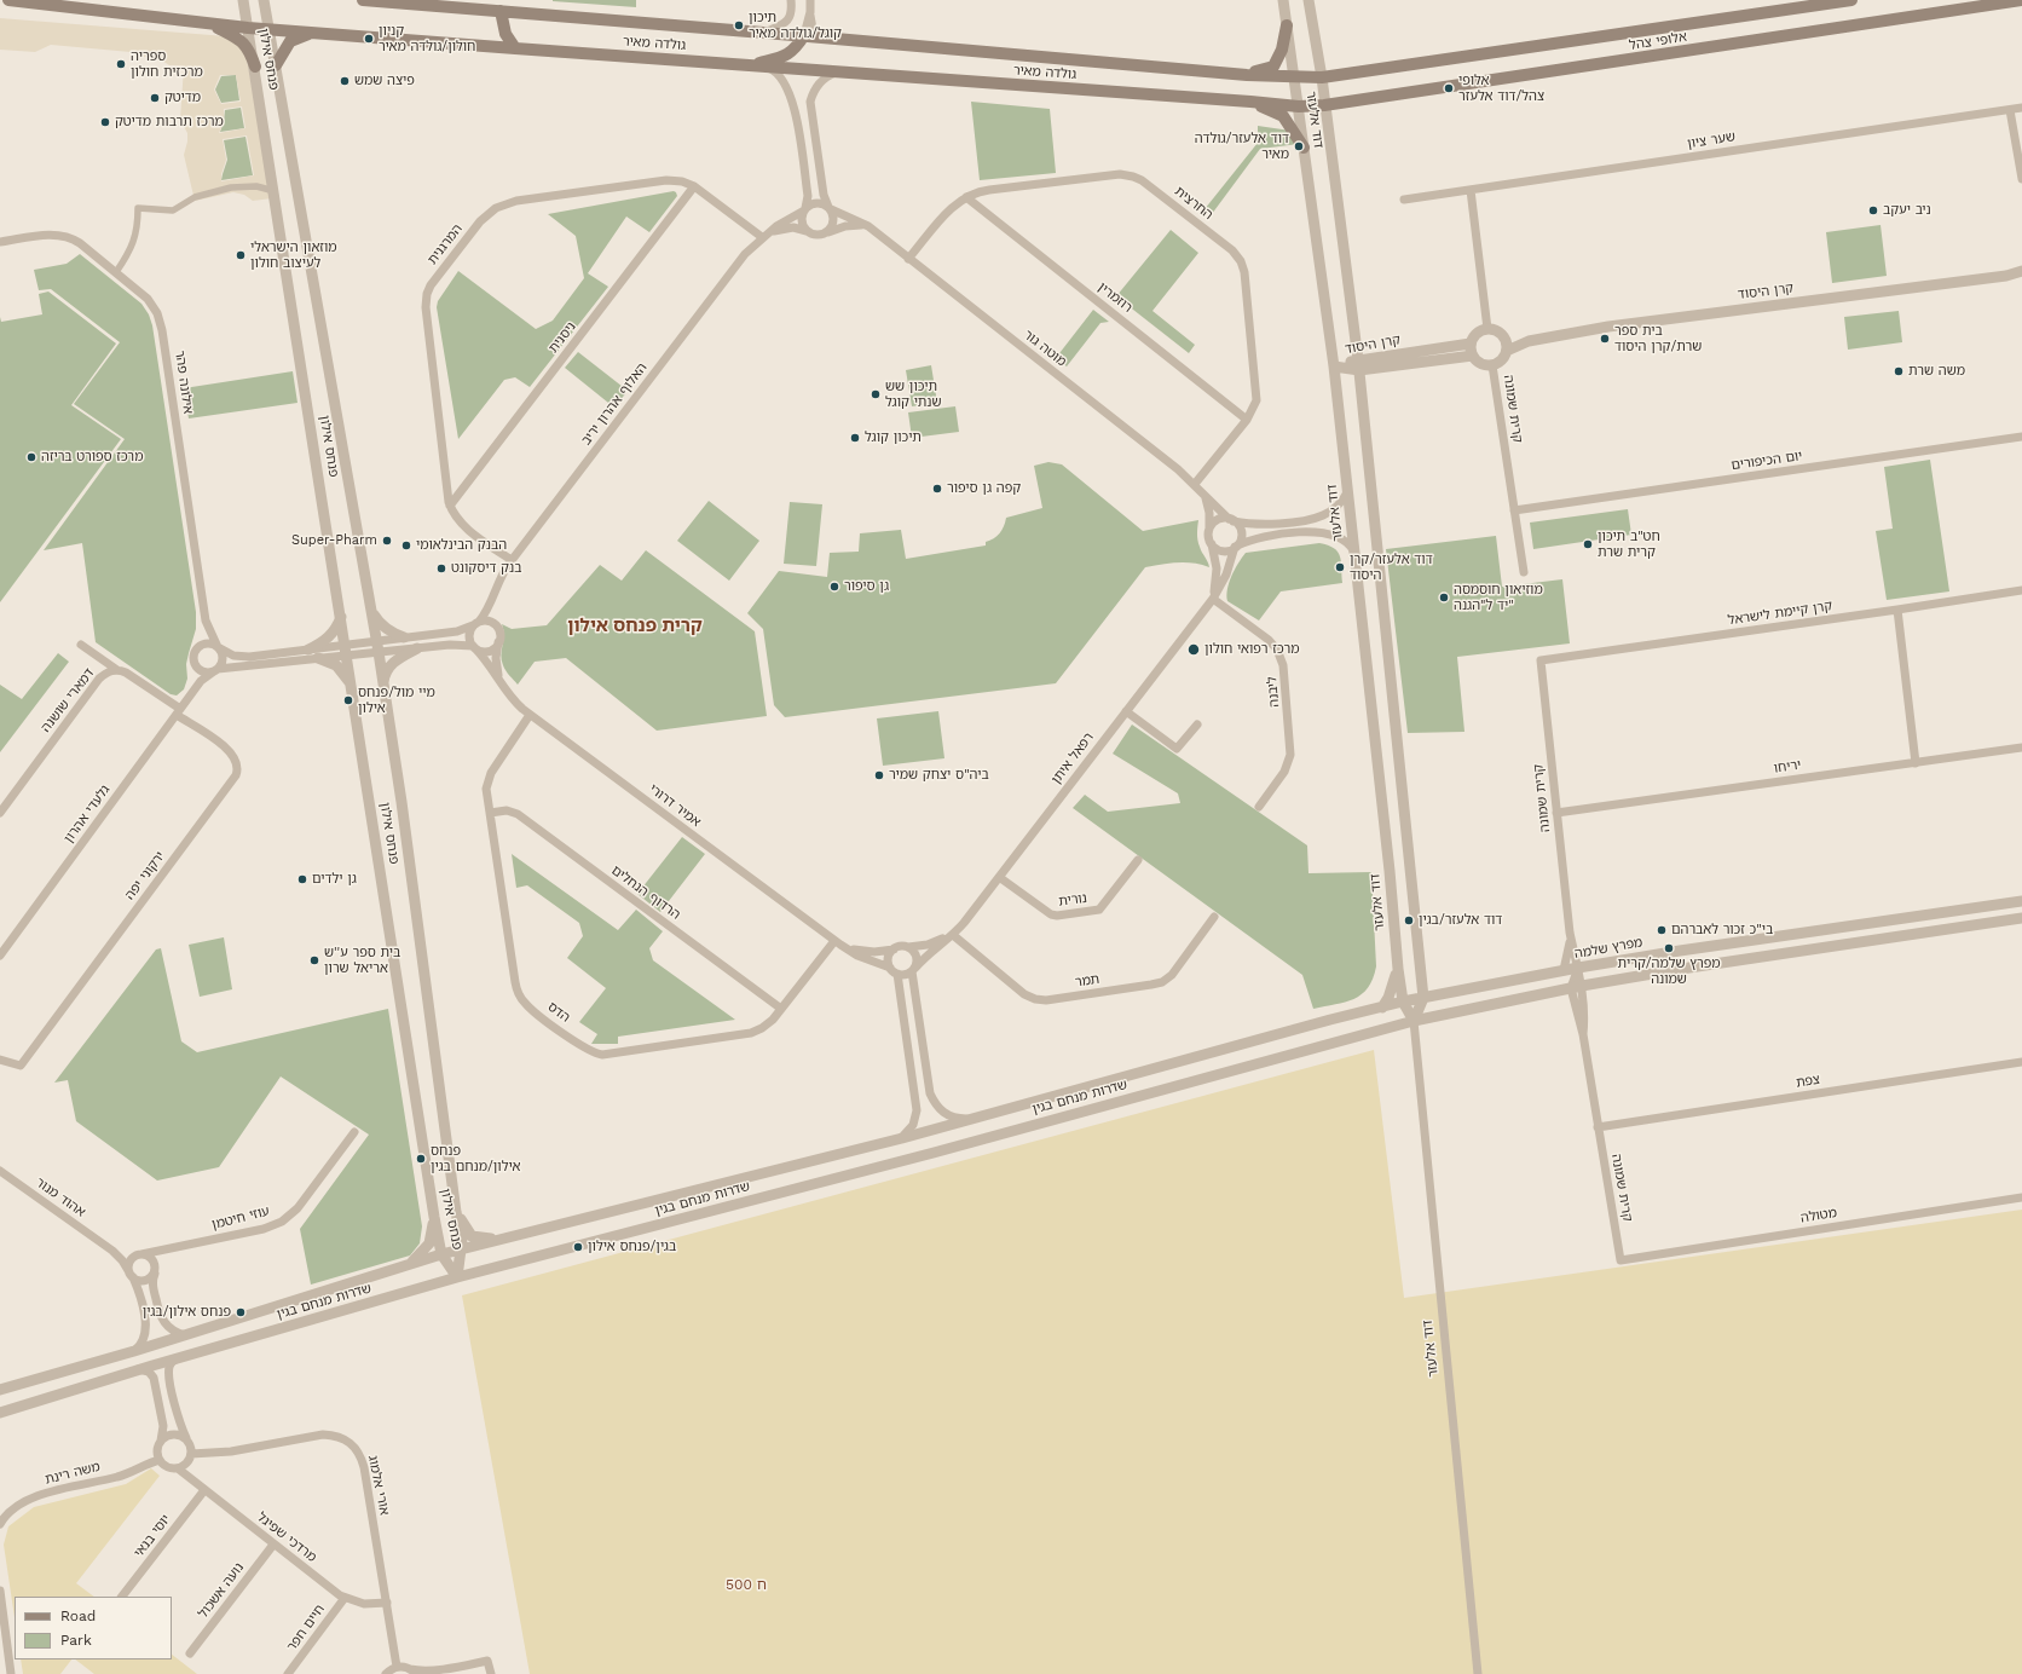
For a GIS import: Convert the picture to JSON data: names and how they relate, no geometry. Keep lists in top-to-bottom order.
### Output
{
  "streets": {
    "main road": ["אלופי צהל", "גולדה מאיר"],
    "street": [
      "פנחס אילון",
      "דוד אלעזר",
      "שער ציון",
      "החרצית",
      "המרגנית",
      "קרן היסוד",
      "רוזמרין",
      "ניסנית",
      "מוטה גור",
      "אילונה פהר",
      "האלוף אהרון יריב",
      "קרית שמונה",
      "יום הכיפורים",
      "קרן קיימת לישראל",
      "ליבנה",
      "דמארי שושנה",
      "רפאל איתן",
      "יריחו",
      "אמיר דרורי",
      "גלעדי אהרון",
      "ירקוני יפה",
      "הרדוף הנחלים",
      "נורית",
      "מפרץ שלמה",
      "תמר",
      "הדס",
      "צפת",
      "שדרות מנחם בגין",
      "אהוד מנור",
      "מטולה",
      "עוזי חיטמן",
      "משה רינת",
      "אורי אלמוג",
      "יוסי בנאי",
      "מרדכי שפיגל",
      "נועה אשכול",
      "חיים חפר"
    ]
  },
  "crossings": [
    ["אלופי צהל", "גולדה מאיר"],
    ["אלופי צהל", "דוד אלעזר"],
    ["גולדה מאיר", "פנחס אילון"],
    ["גולדה מאיר", "דוד אלעזר"],
    ["פנחס אילון", "שדרות מנחם בגין"],
    ["דוד אלעזר", "קרן היסוד"],
    ["דוד אלעזר", "מפרץ שלמה"],
    ["דוד אלעזר", "שדרות מנחם בגין"],
    ["החרצית", "רוזמרין"],
    ["החרצית", "מוטה גור"],
    ["המרגנית", "ניסנית"],
    ["המרגנית", "האלוף אהרון יריב"],
    ["קרן היסוד", "קרית שמונה"],
    ["מוטה גור", "האלוף אהרון יריב"],
    ["מוטה גור", "רפאל איתן"],
    ["אילונה פהר", "גלעדי אהרון"],
    ["האלוף אהרון יריב", "אמיר דרורי"],
    ["קרית שמונה", "יום הכיפורים"],
    ["קרית שמונה", "קרן קיימת לישראל"],
    ["קרית שמונה", "יריחו"],
    ["קרית שמונה", "מפרץ שלמה"],
    ["קרית שמונה", "צפת"],
    ["קרית שמונה", "מטולה"],
    ["ליבנה", "רפאל איתן"],
    ["דמארי שושנה", "גלעדי אהרון"],
    ["דמארי שושנה", "ירקוני יפה"],
    ["רפאל איתן", "אמיר דרורי"],
    ["רפאל איתן", "נורית"],
    ["רפאל איתן", "תמר"],
    ["אמיר דרורי", "הדס"],
    ["גלעדי אהרון", "ירקוני יפה"],
    ["הרדוף הנחלים", "הדס"],
    ["מפרץ שלמה", "שדרות מנחם בגין"],
    ["שדרות מנחם בגין", "אהוד מנור"],
    ["אהוד מנור", "עוזי חיטמן"],
    ["משה רינת", "אורי אלמוג"],
    ["משה רינת", "מרדכי שפיגל"],
    ["אורי אלמוג", "מרדכי שפיגל"],
    ["יוסי בנאי", "מרדכי שפיגל"],
    ["מרדכי שפיגל", "נועה אשכול"],
    ["מרדכי שפיגל", "חיים חפר"]
  ],
  "districts": ["קרית פנחס אילון", "ח 500"],
  "places": [
    "תיכון קוגל/גולדה מאיר",
    "קניון חולון/גולדה מאיר",
    "ספריה מרכזית חולון",
    "פיצה שמש",
    "אלופי צהל/דוד אלעזר",
    "מדיטק",
    "מרכז תרבות מדיטק",
    "דוד אלעזר/גולדה מאיר",
    "ניב יעקב",
    "מוזאון הישראלי לעיצוב חולון",
    "בית ספר שרת/קרן היסוד",
    "משה שרת",
    "תיכון שש שנתי קוגל",
    "תיכון קוגל",
    "מרכז ספורט בריזה",
    "קפה גן סיפור",
    "Super-Pharm",
    "חט\"ב תיכון קרית שרת",
    "הבנק הבינלאומי",
    "דוד אלעזר/קרן היסוד",
    "בנק דיסקונט",
    "גן סיפור",
    "מוזיאון חוסמסה יד ל\"הגנה\"",
    "מרכז רפואי חולון",
    "מיי מול/פנחס אילון",
    "ביה\"ס יצחק שמיר",
    "גן ילדים",
    "דוד אלעזר/בגין",
    "בי\"כ זכור לאברהם",
    "מפרץ שלמה/קרית שמונה",
    "בית ספר ע''ש אריאל שרון",
    "פנחס אילון/מנחם בגין",
    "בגין/פנחס אילון",
    "פנחס אילון/בגין"
  ],
  "legend": ["Road", "Park"]
}
